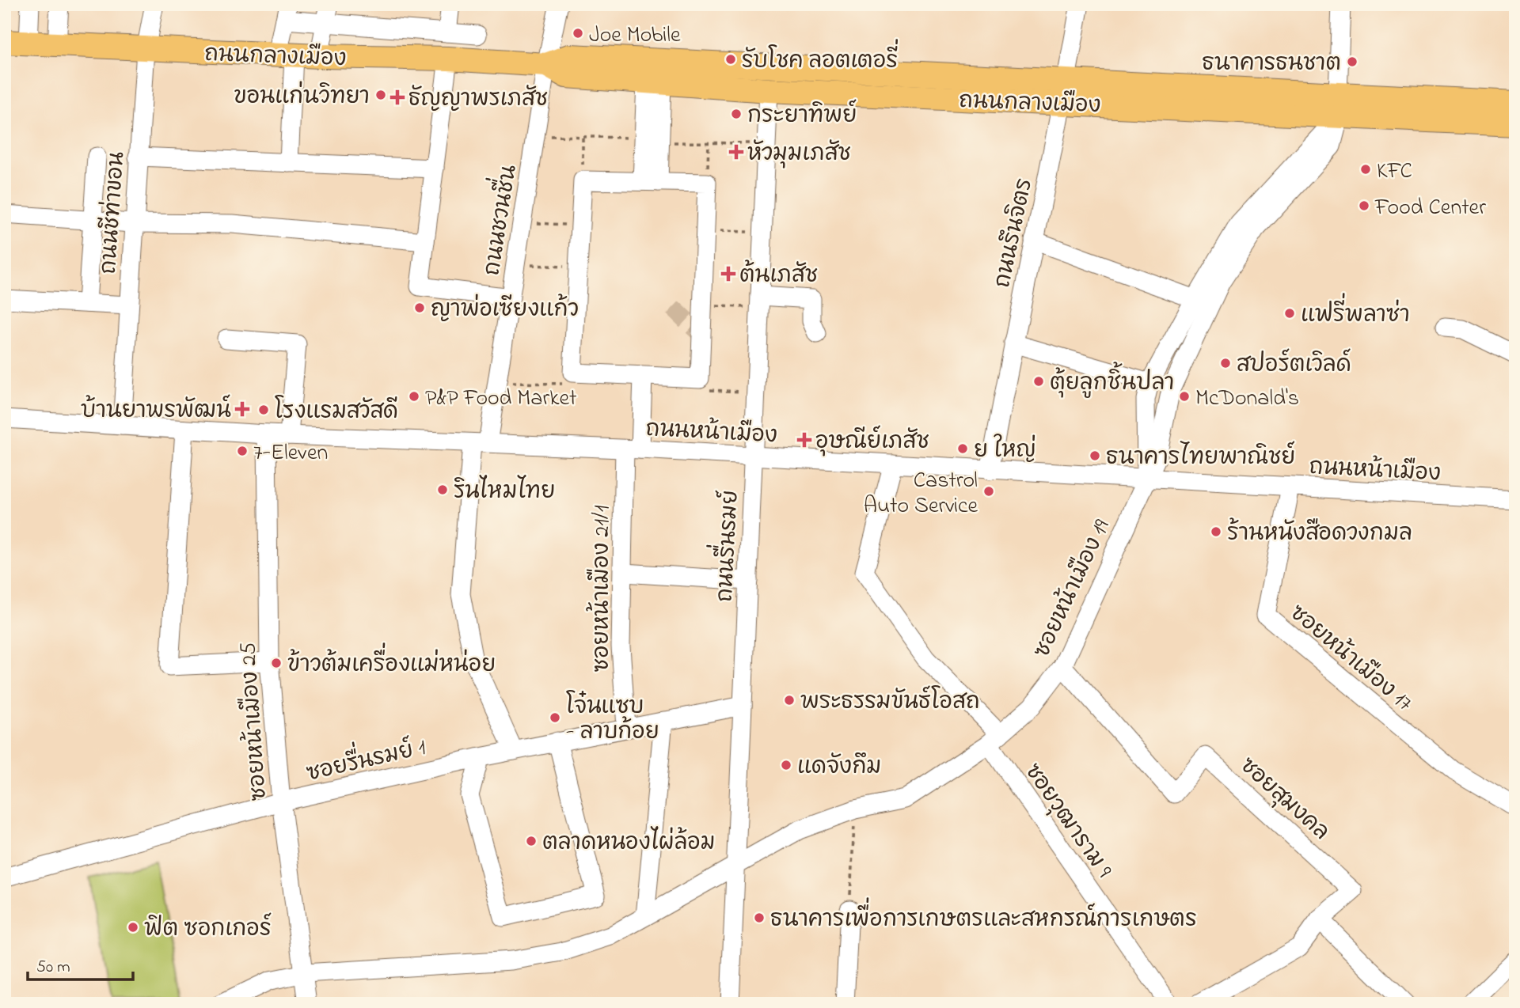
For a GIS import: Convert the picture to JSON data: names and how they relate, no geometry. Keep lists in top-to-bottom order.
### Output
{
  "streets": {
    "main road": ["ถนนกลางเมือง"],
    "street": [
      "ถนนชีท่าขอน",
      "ถนนชวนชื่น",
      "ถนนรึนจิตร",
      "ถนนหน้าเมือง",
      "ถนนรื่นรมย์",
      "ซอยหน้าเมือง 19",
      "ซอยหน้าเมือง 21/1",
      "ซอยหน้าเมือง 17",
      "ซอยหน้าเมือง 25",
      "ซอยรื่นรมย์ 1",
      "ซอยสุมงคล",
      "ซอยวุฒาราม 9"
    ]
  },
  "crossings": [
    ["ถนนกลางเมือง", "ถนนชีท่าขอน"],
    ["ถนนกลางเมือง", "ถนนชวนชื่น"],
    ["ถนนกลางเมือง", "ถนนรึนจิตร"],
    ["ถนนกลางเมือง", "ถนนรื่นรมย์"],
    ["ถนนกลางเมือง", "ซอยหน้าเมือง 19"],
    ["ถนนชีท่าขอน", "ถนนหน้าเมือง"],
    ["ถนนชวนชื่น", "ถนนหน้าเมือง"],
    ["ถนนชวนชื่น", "ซอยรื่นรมย์ 1"],
    ["ถนนรึนจิตร", "ถนนหน้าเมือง"],
    ["ถนนหน้าเมือง", "ถนนรื่นรมย์"],
    ["ถนนหน้าเมือง", "ซอยหน้าเมือง 19"],
    ["ถนนหน้าเมือง", "ซอยหน้าเมือง 21/1"],
    ["ถนนหน้าเมือง", "ซอยหน้าเมือง 17"],
    ["ถนนหน้าเมือง", "ซอยหน้าเมือง 25"],
    ["ถนนหน้าเมือง", "ซอยวุฒาราม 9"],
    ["ถนนรื่นรมย์", "ซอยหน้าเมือง 19"],
    ["ถนนรื่นรมย์", "ซอยรื่นรมย์ 1"],
    ["ซอยหน้าเมือง 19", "ซอยหน้าเมือง 25"],
    ["ซอยหน้าเมือง 19", "ซอยสุมงคล"],
    ["ซอยหน้าเมือง 19", "ซอยวุฒาราม 9"],
    ["ซอยหน้าเมือง 21/1", "ซอยรื่นรมย์ 1"],
    ["ซอยหน้าเมือง 25", "ซอยรื่นรมย์ 1"]
  ],
  "places": {
    "other": [
      "Joe Mobile",
      "รับโชค ลอตเตอรี่",
      "ธนาคารธนชาต",
      "ขอนแก่นวิทยา",
      "กระยาทิพย์",
      "KFC",
      "Food Center",
      "ญาพ่อเซียงแก้ว",
      "แฟรี่พลาซ่า",
      "สปอร์ตเวิลด์",
      "ตุ้ยลูกชิ้นปลา",
      "P&P Food Market",
      "McDonald's",
      "โรงแรมสวัสดี",
      "ย ใหญ่",
      "7-Eleven",
      "ธนาคารไทยพาณิชย์",
      "รินไหมไทย",
      "Castrol Auto Service",
      "ร้านหนังสือดวงกมล",
      "ข้าวต้มเครื่องแม่หน่อย",
      "พระธรรมขันธ์โอสถ",
      "โจ๋นแซบ - ลาบก้อย",
      "แดจังกึม",
      "ตลาดหนองไผ่ล้อม",
      "ธนาคารเพื่อการเกษตรและสหกรณ์การเกษตร",
      "ฟิต ซอกเกอร์"
    ],
    "health": [
      "ธัญญาพรเภสัช",
      "หัวมุมเภสัช",
      "ต้นเภสัช",
      "บ้านยาพรพัฒน์",
      "อุษณีย์เภสัช"
    ]
  },
  "scale_bar": "50 m"
}
